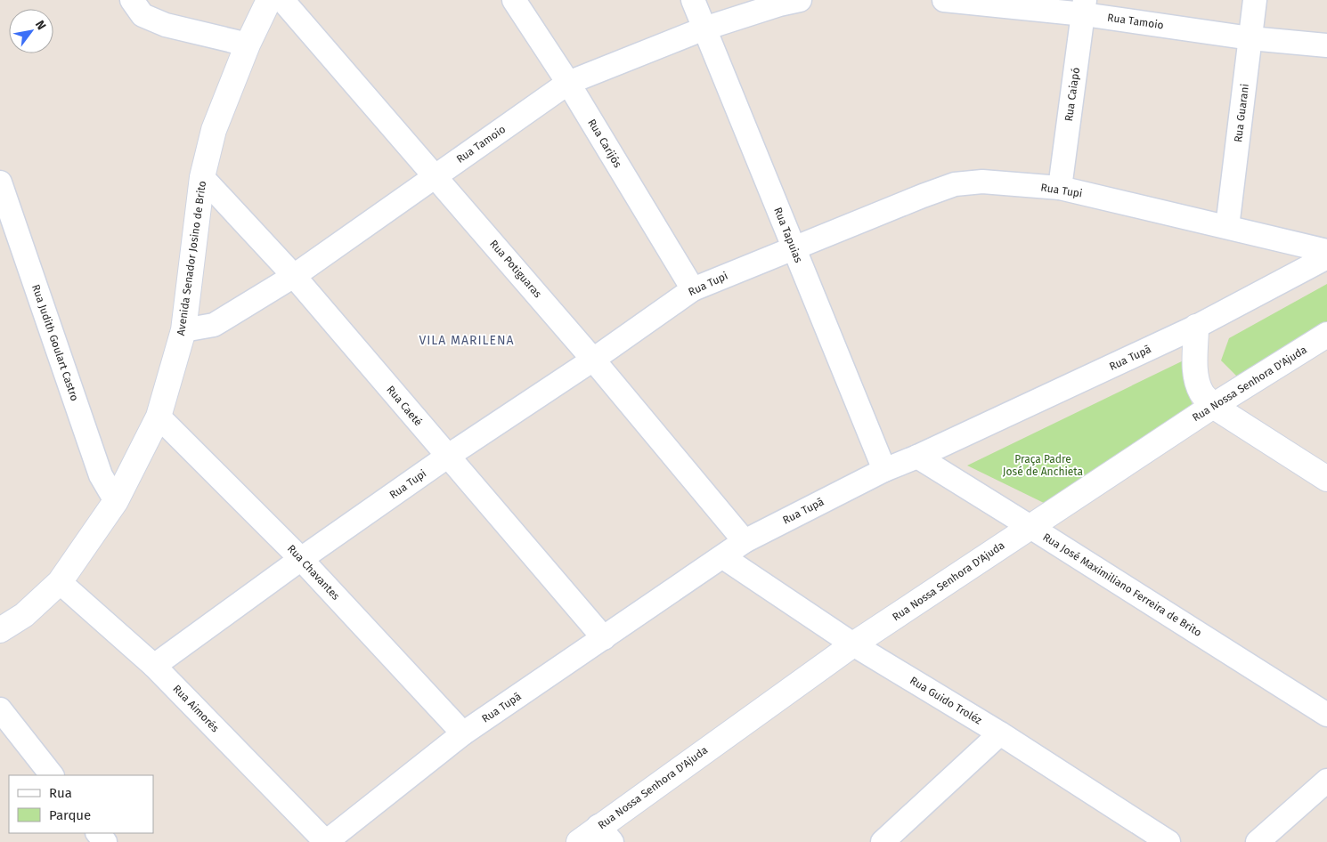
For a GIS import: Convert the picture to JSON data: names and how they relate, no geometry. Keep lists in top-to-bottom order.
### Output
{
  "streets": {
    "street": [
      "Rua Tamoio",
      "Rua Caiapó",
      "Rua Guarani",
      "Rua Carijós",
      "Rua Tupi",
      "Rua Tapuias",
      "Avenida Senador Josino de Brito",
      "Rua Potiguaras",
      "Rua Judith Goulart Castro",
      "Rua Tupã",
      "Rua Nossa Senhora D'Ajuda",
      "Rua Caeté",
      "Rua Chavantes",
      "Rua José Maximiliano Ferreira de Brito",
      "Rua Guido Troléz",
      "Rua Aimorés"
    ]
  },
  "crossings": [
    ["Rua Tamoio", "Rua Caiapó"],
    ["Rua Tamoio", "Rua Guarani"],
    ["Rua Tamoio", "Rua Carijós"],
    ["Rua Tamoio", "Rua Tapuias"],
    ["Rua Tamoio", "Avenida Senador Josino de Brito"],
    ["Rua Tamoio", "Rua Potiguaras"],
    ["Rua Tamoio", "Rua Caeté"],
    ["Rua Caiapó", "Rua Tupi"],
    ["Rua Guarani", "Rua Tupi"],
    ["Rua Carijós", "Rua Tupi"],
    ["Rua Tupi", "Rua Tapuias"],
    ["Rua Tupi", "Rua Potiguaras"],
    ["Rua Tupi", "Rua Caeté"],
    ["Rua Tupi", "Rua Chavantes"],
    ["Rua Tupi", "Rua Aimorés"],
    ["Rua Tapuias", "Rua Tupã"],
    ["Avenida Senador Josino de Brito", "Rua Judith Goulart Castro"],
    ["Avenida Senador Josino de Brito", "Rua Caeté"],
    ["Avenida Senador Josino de Brito", "Rua Chavantes"],
    ["Avenida Senador Josino de Brito", "Rua Aimorés"],
    ["Rua Potiguaras", "Rua Tupã"],
    ["Rua Tupã", "Rua Caeté"],
    ["Rua Tupã", "Rua Chavantes"],
    ["Rua Tupã", "Rua José Maximiliano Ferreira de Brito"],
    ["Rua Tupã", "Rua Guido Troléz"],
    ["Rua Tupã", "Rua Aimorés"],
    ["Rua Nossa Senhora D'Ajuda", "Rua José Maximiliano Ferreira de Brito"],
    ["Rua Nossa Senhora D'Ajuda", "Rua Guido Troléz"]
  ],
  "districts": ["VILA MARILENA"],
  "parks": ["Praça Padre José de Anchieta"],
  "legend": ["Rua", "Parque"],
  "north": "top right"
}
